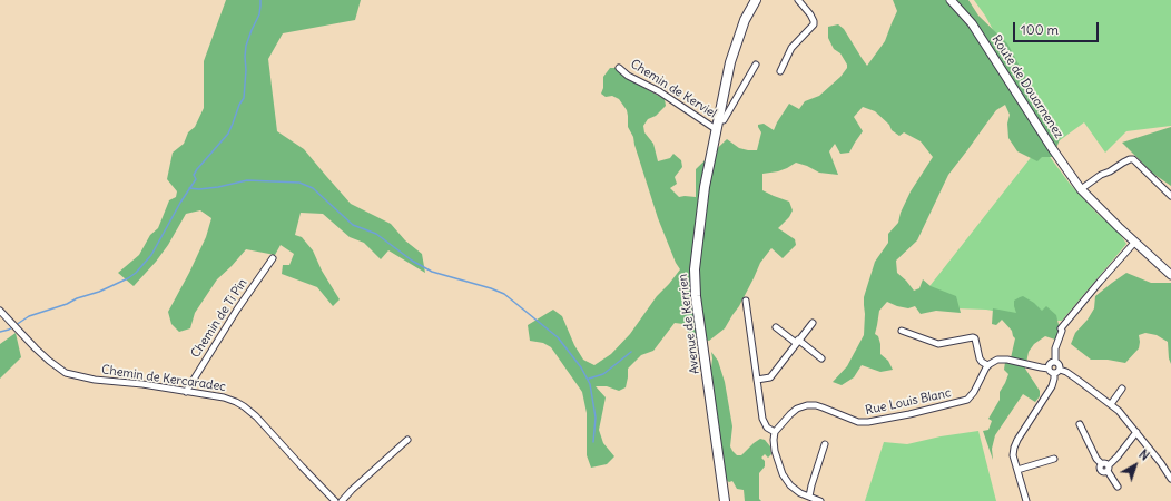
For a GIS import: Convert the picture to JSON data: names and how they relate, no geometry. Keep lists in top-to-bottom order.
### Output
{
  "streets": {
    "main road": ["Route de Douarnenez", "Avenue de Kerrien"],
    "street": [
      "Chemin de Kerviel",
      "Chemin de Ti Pin",
      "Chemin de Kercaradec",
      "Rue Louis Blanc"
    ]
  },
  "crossings": [
    ["Chemin de Kerviel", "Avenue de Kerrien"],
    ["Chemin de Ti Pin", "Chemin de Kercaradec"]
  ],
  "scale_bar": "100 m",
  "north": "top right"
}
